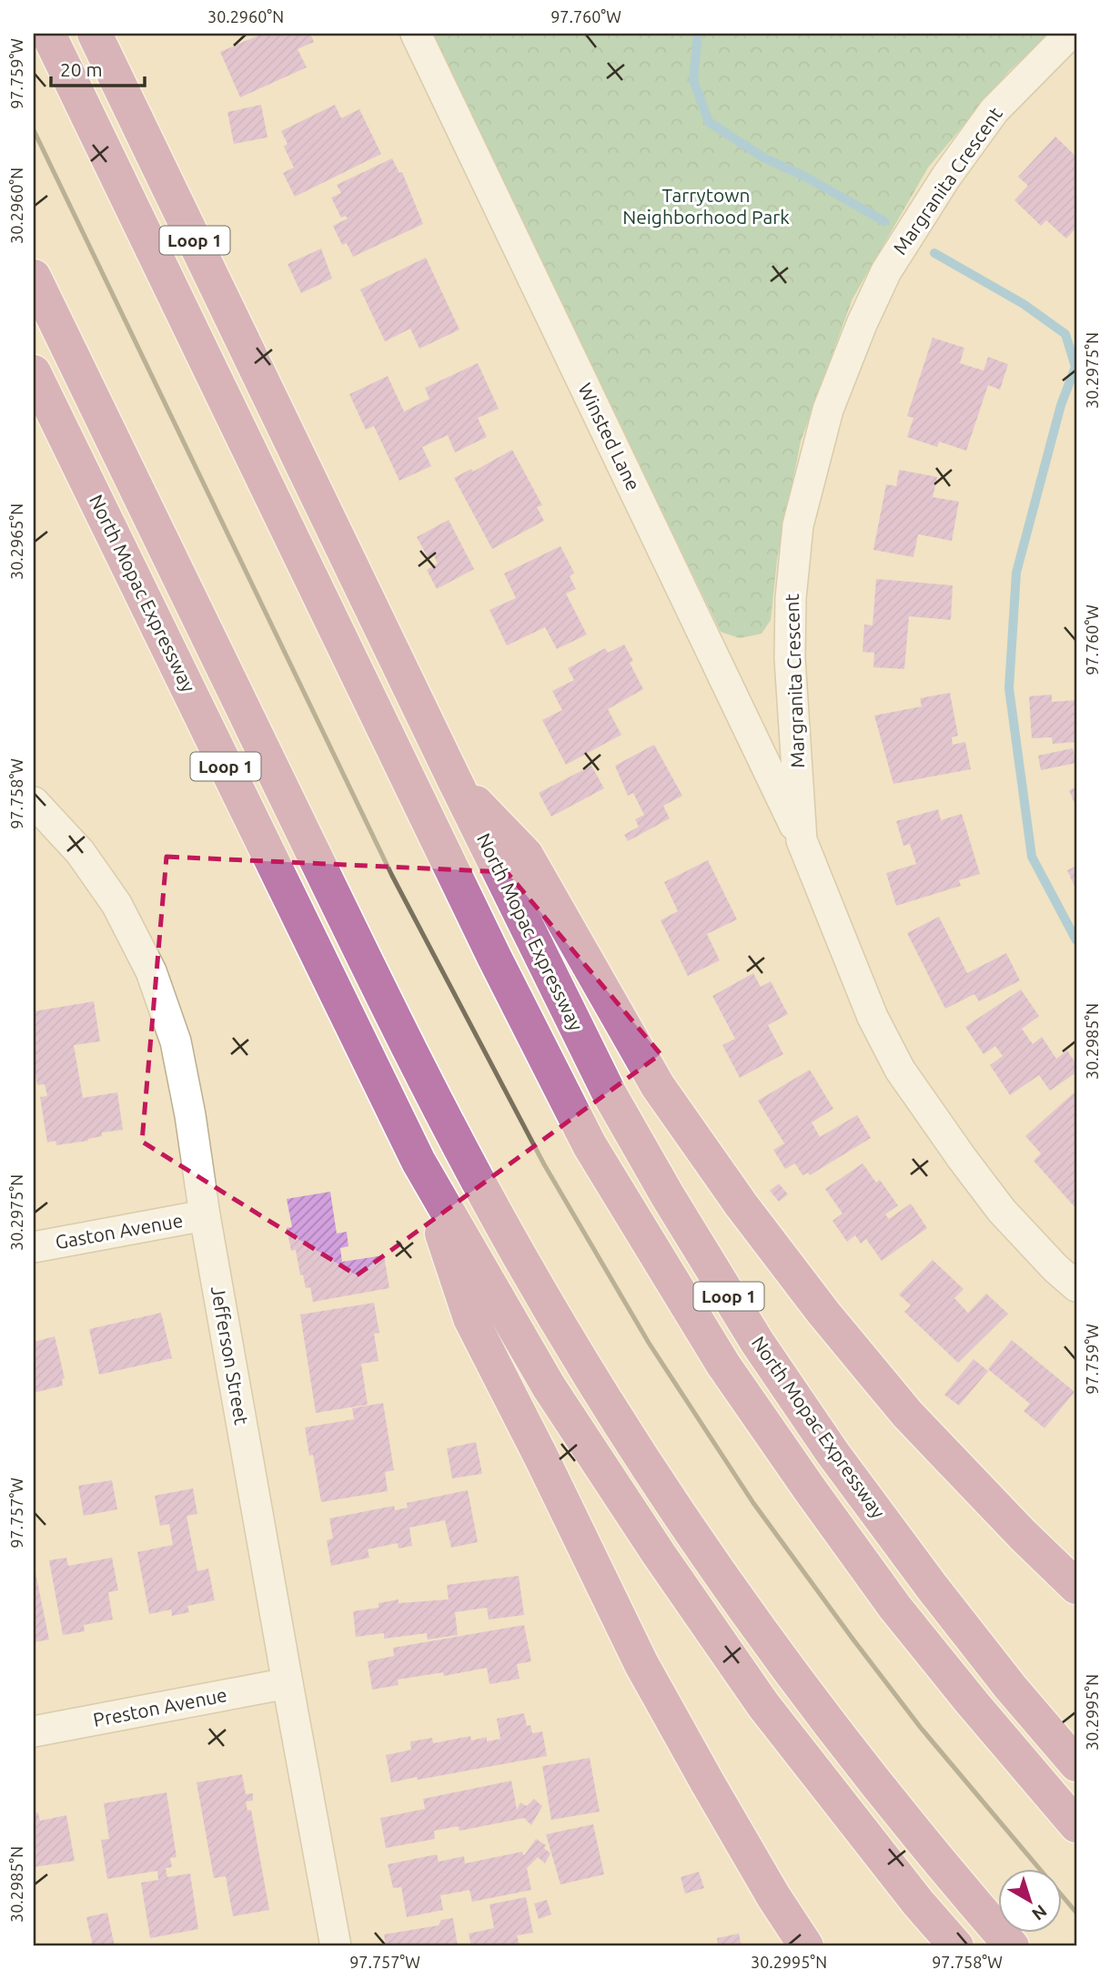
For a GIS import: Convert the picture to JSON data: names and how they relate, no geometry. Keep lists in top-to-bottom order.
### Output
{
  "streets": {
    "highway": ["Loop 1", "North Mopac Expressway"],
    "street": [
      "Margranita Crescent",
      "Winsted Lane",
      "Gaston Avenue",
      "Jefferson Street",
      "Preston Avenue"
    ]
  },
  "crossings": [
    ["Margranita Crescent", "Winsted Lane"],
    ["Gaston Avenue", "Jefferson Street"],
    ["Jefferson Street", "Preston Avenue"]
  ],
  "parks": ["Tarrytown Neighborhood Park"],
  "scale_bar": "20 m",
  "north": "bottom right",
  "coordinates": [
    "30.2960°N",
    "97.760°W",
    "97.759°W",
    "30.2975°N",
    "30.2965°N",
    "97.758°W",
    "30.2985°N",
    "97.757°W",
    "30.2995°N"
  ]
}
